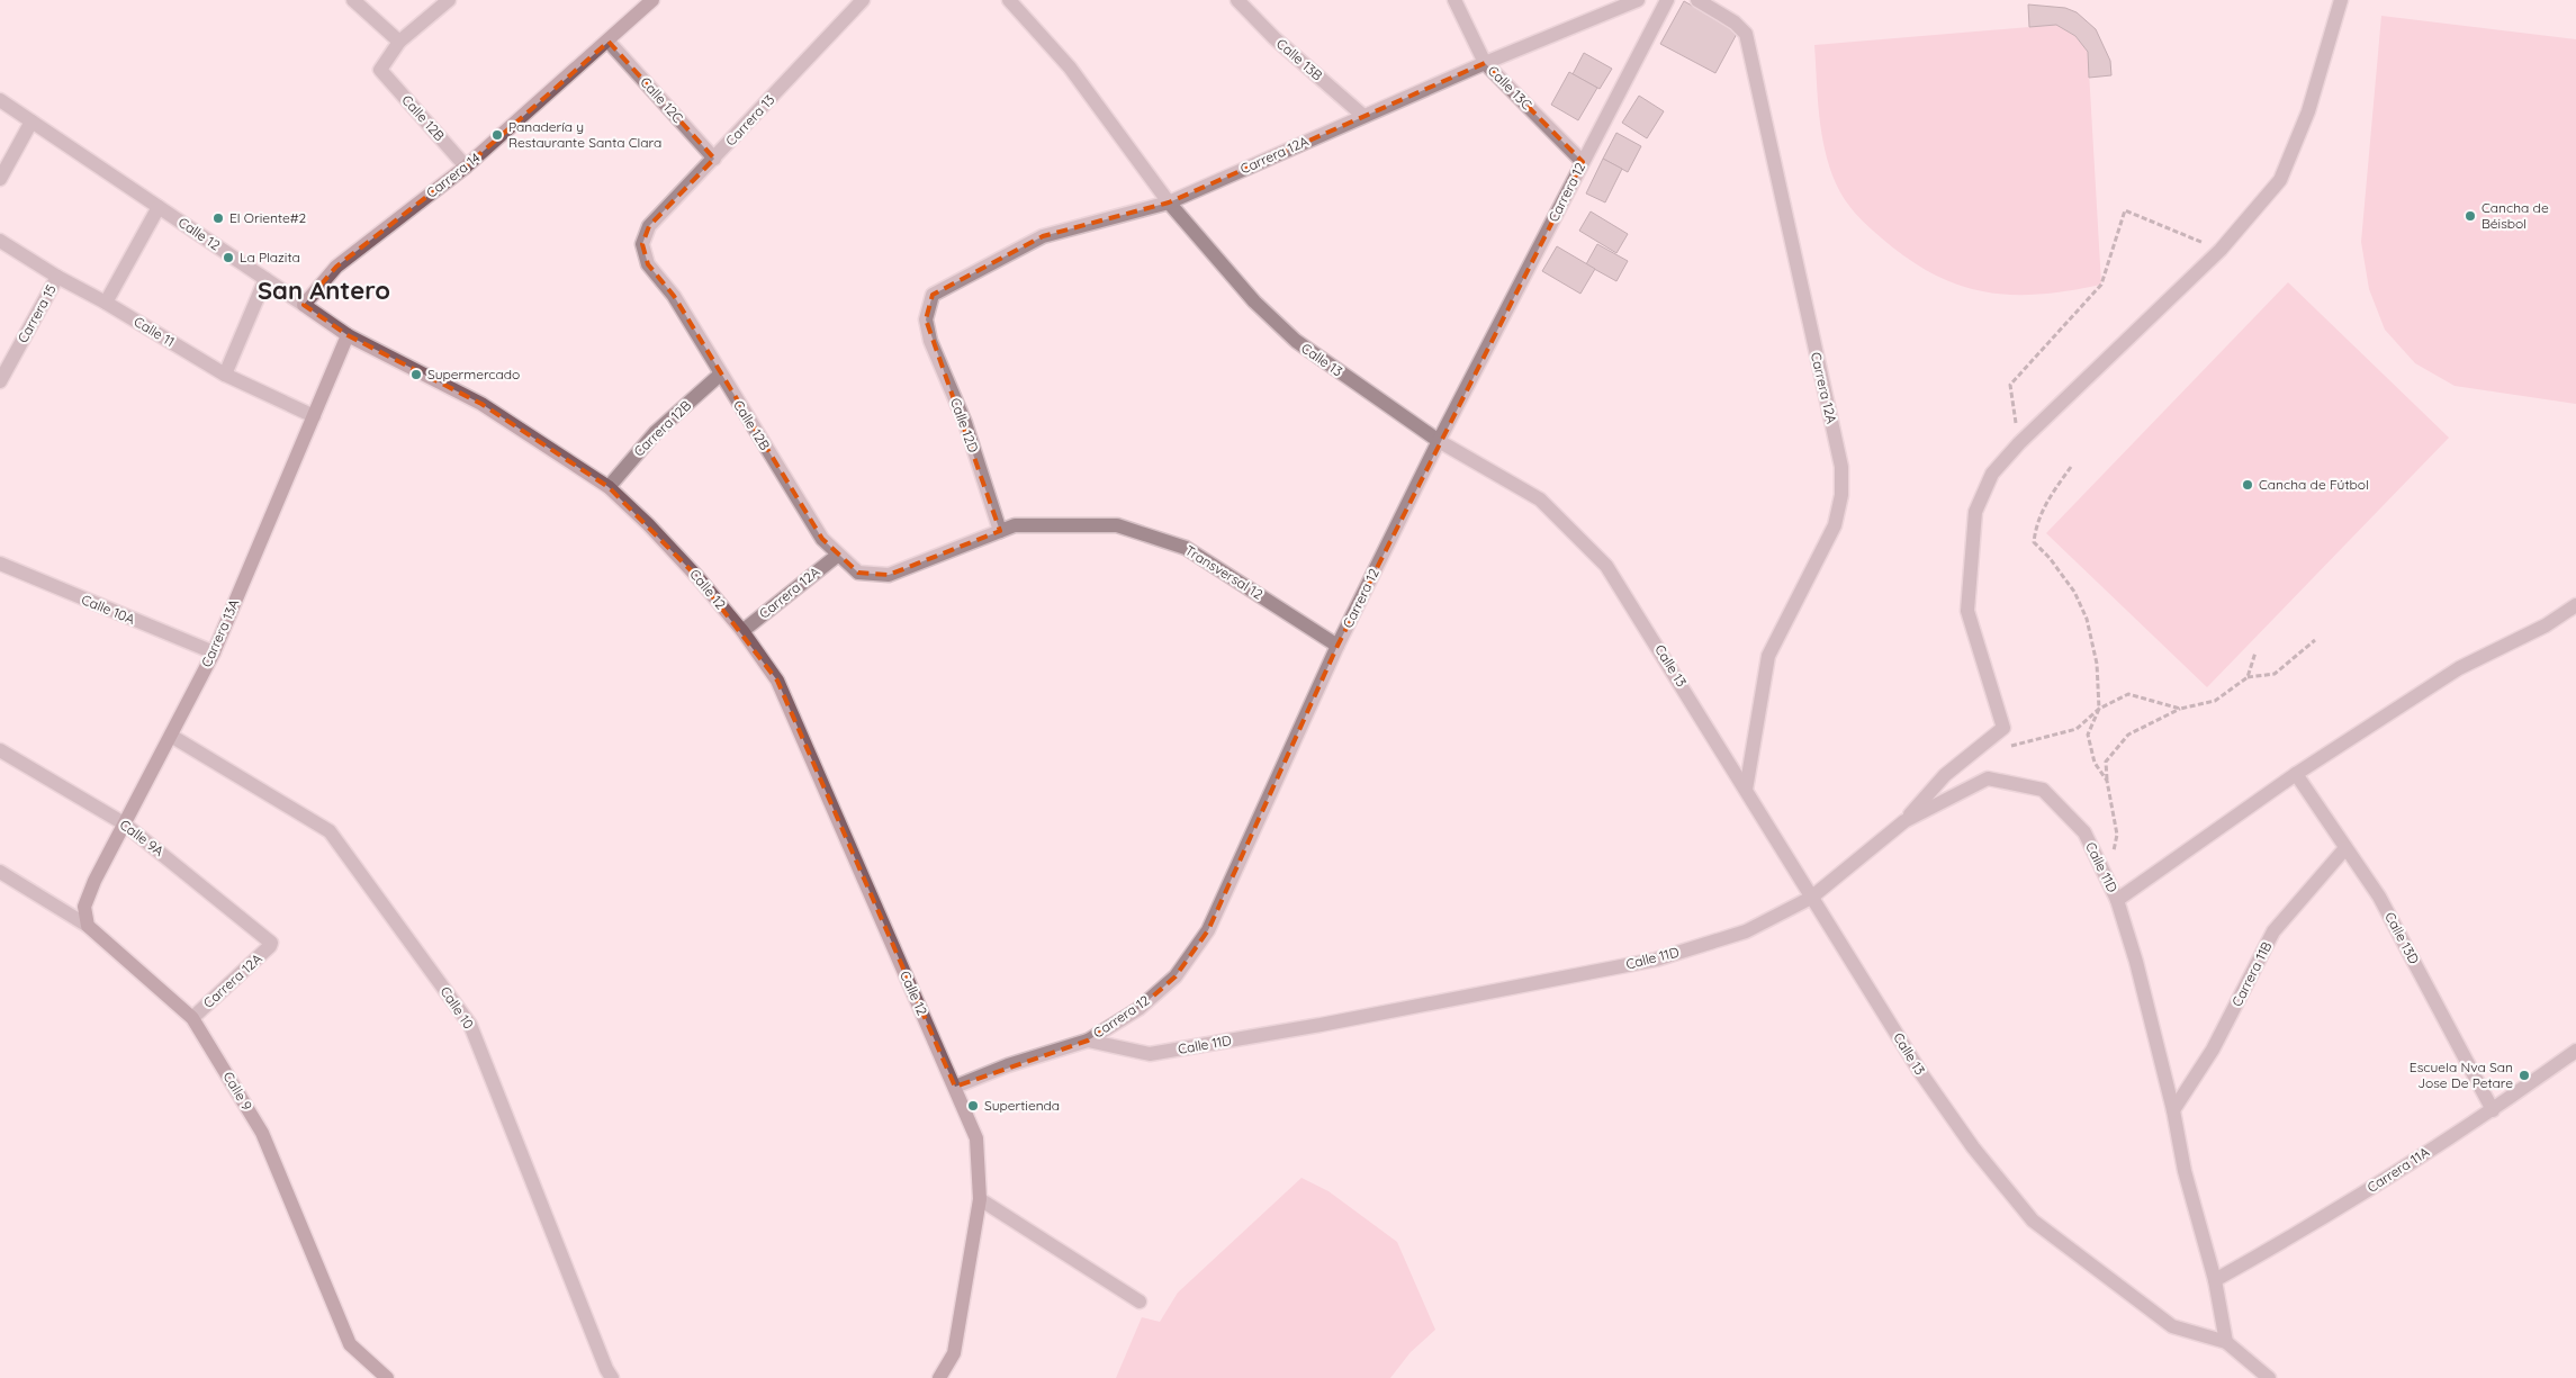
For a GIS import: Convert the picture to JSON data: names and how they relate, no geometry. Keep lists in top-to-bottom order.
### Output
{
  "streets": {
    "street": [
      "Calle 13B",
      "Calle 13C",
      "Calle 12C",
      "Calle 12B",
      "Carrera 13",
      "Carrera 12A",
      "Carrera 14",
      "Carrera 12",
      "Calle 12",
      "Carrera 15",
      "Calle 11",
      "Calle 13",
      "Calle 12D",
      "Carrera 12B",
      "Transversal 12",
      "Calle 10A",
      "Carrera 13A",
      "Calle 9A",
      "Calle 11D",
      "Calle 13D",
      "Carrera 11B",
      "Calle 10",
      "Calle 9",
      "Carrera 11A"
    ]
  },
  "crossings": [
    ["Calle 13B", "Carrera 12A"],
    ["Calle 13C", "Carrera 12A"],
    ["Calle 13C", "Carrera 12"],
    ["Calle 12C", "Carrera 13"],
    ["Calle 12C", "Carrera 14"],
    ["Calle 12B", "Carrera 13"],
    ["Calle 12B", "Carrera 12A"],
    ["Calle 12B", "Carrera 14"],
    ["Calle 12B", "Calle 12D"],
    ["Calle 12B", "Carrera 12B"],
    ["Calle 12B", "Transversal 12"],
    ["Carrera 12A", "Calle 12"],
    ["Carrera 12A", "Calle 13"],
    ["Carrera 12A", "Calle 12D"],
    ["Carrera 12A", "Calle 9A"],
    ["Carrera 12A", "Calle 9"],
    ["Carrera 14", "Calle 12"],
    ["Carrera 12", "Calle 12"],
    ["Carrera 12", "Calle 13"],
    ["Carrera 12", "Transversal 12"],
    ["Carrera 12", "Calle 11D"],
    ["Calle 12", "Carrera 12B"],
    ["Calle 12", "Carrera 13A"],
    ["Carrera 15", "Calle 11"],
    ["Calle 11", "Carrera 13A"],
    ["Calle 13", "Calle 11D"],
    ["Calle 12D", "Transversal 12"],
    ["Calle 10A", "Carrera 13A"],
    ["Carrera 13A", "Calle 9A"],
    ["Carrera 13A", "Calle 10"],
    ["Carrera 13A", "Calle 9"],
    ["Calle 11D", "Carrera 11B"],
    ["Calle 11D", "Carrera 11A"],
    ["Calle 13D", "Carrera 11B"],
    ["Calle 13D", "Carrera 11A"]
  ],
  "districts": ["San Antero"],
  "places": [
    "Panadería y Restaurante Santa Clara",
    "Cancha de Béisbol",
    "El Oriente#2",
    "La Plazita",
    "Supermercado",
    "Cancha de Fútbol",
    "Escuela Nva San Jose De Petare",
    "Supertienda"
  ]
}
